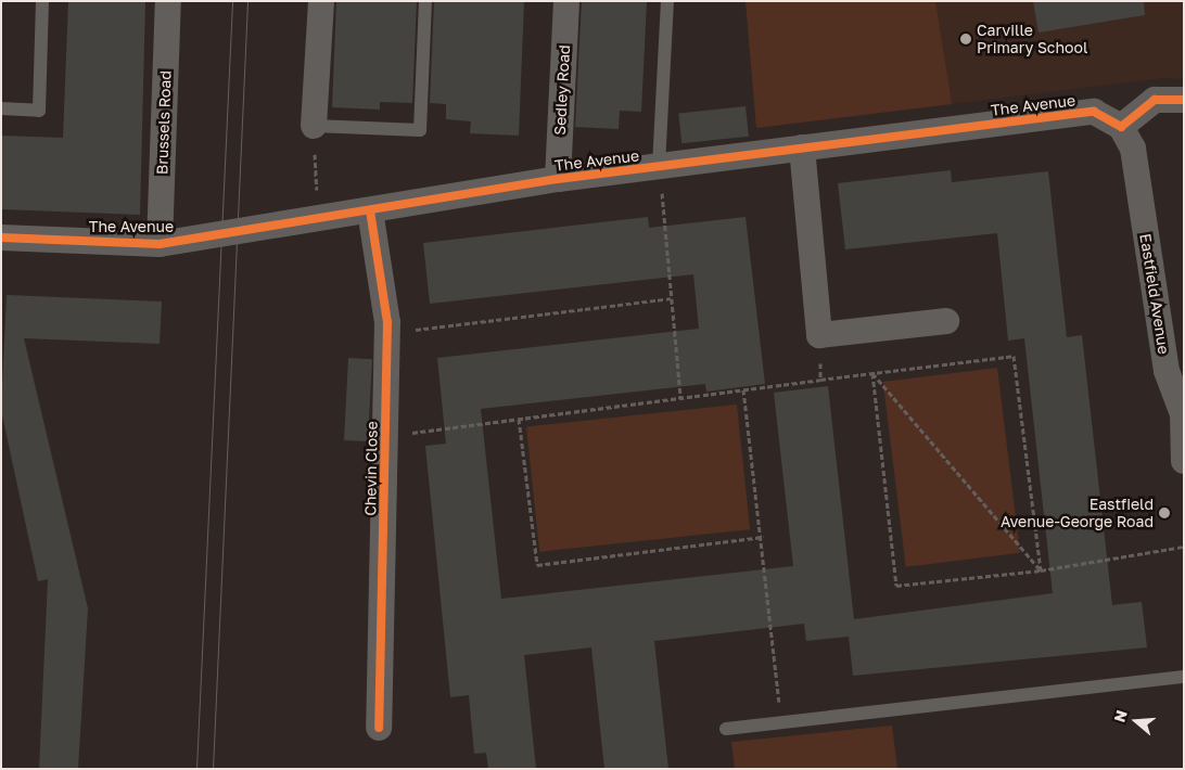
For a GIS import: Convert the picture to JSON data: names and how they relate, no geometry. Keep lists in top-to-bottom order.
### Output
{
  "streets": {
    "street": [
      "Sedley Road",
      "The Avenue",
      "Brussels Road",
      "Eastfield Avenue",
      "Chevin Close"
    ]
  },
  "crossings": [
    ["Sedley Road", "The Avenue"],
    ["The Avenue", "Brussels Road"],
    ["The Avenue", "Eastfield Avenue"],
    ["The Avenue", "Chevin Close"]
  ],
  "places": ["Carville Primary School", "Eastfield Avenue-George Road"],
  "north": "left"
}
